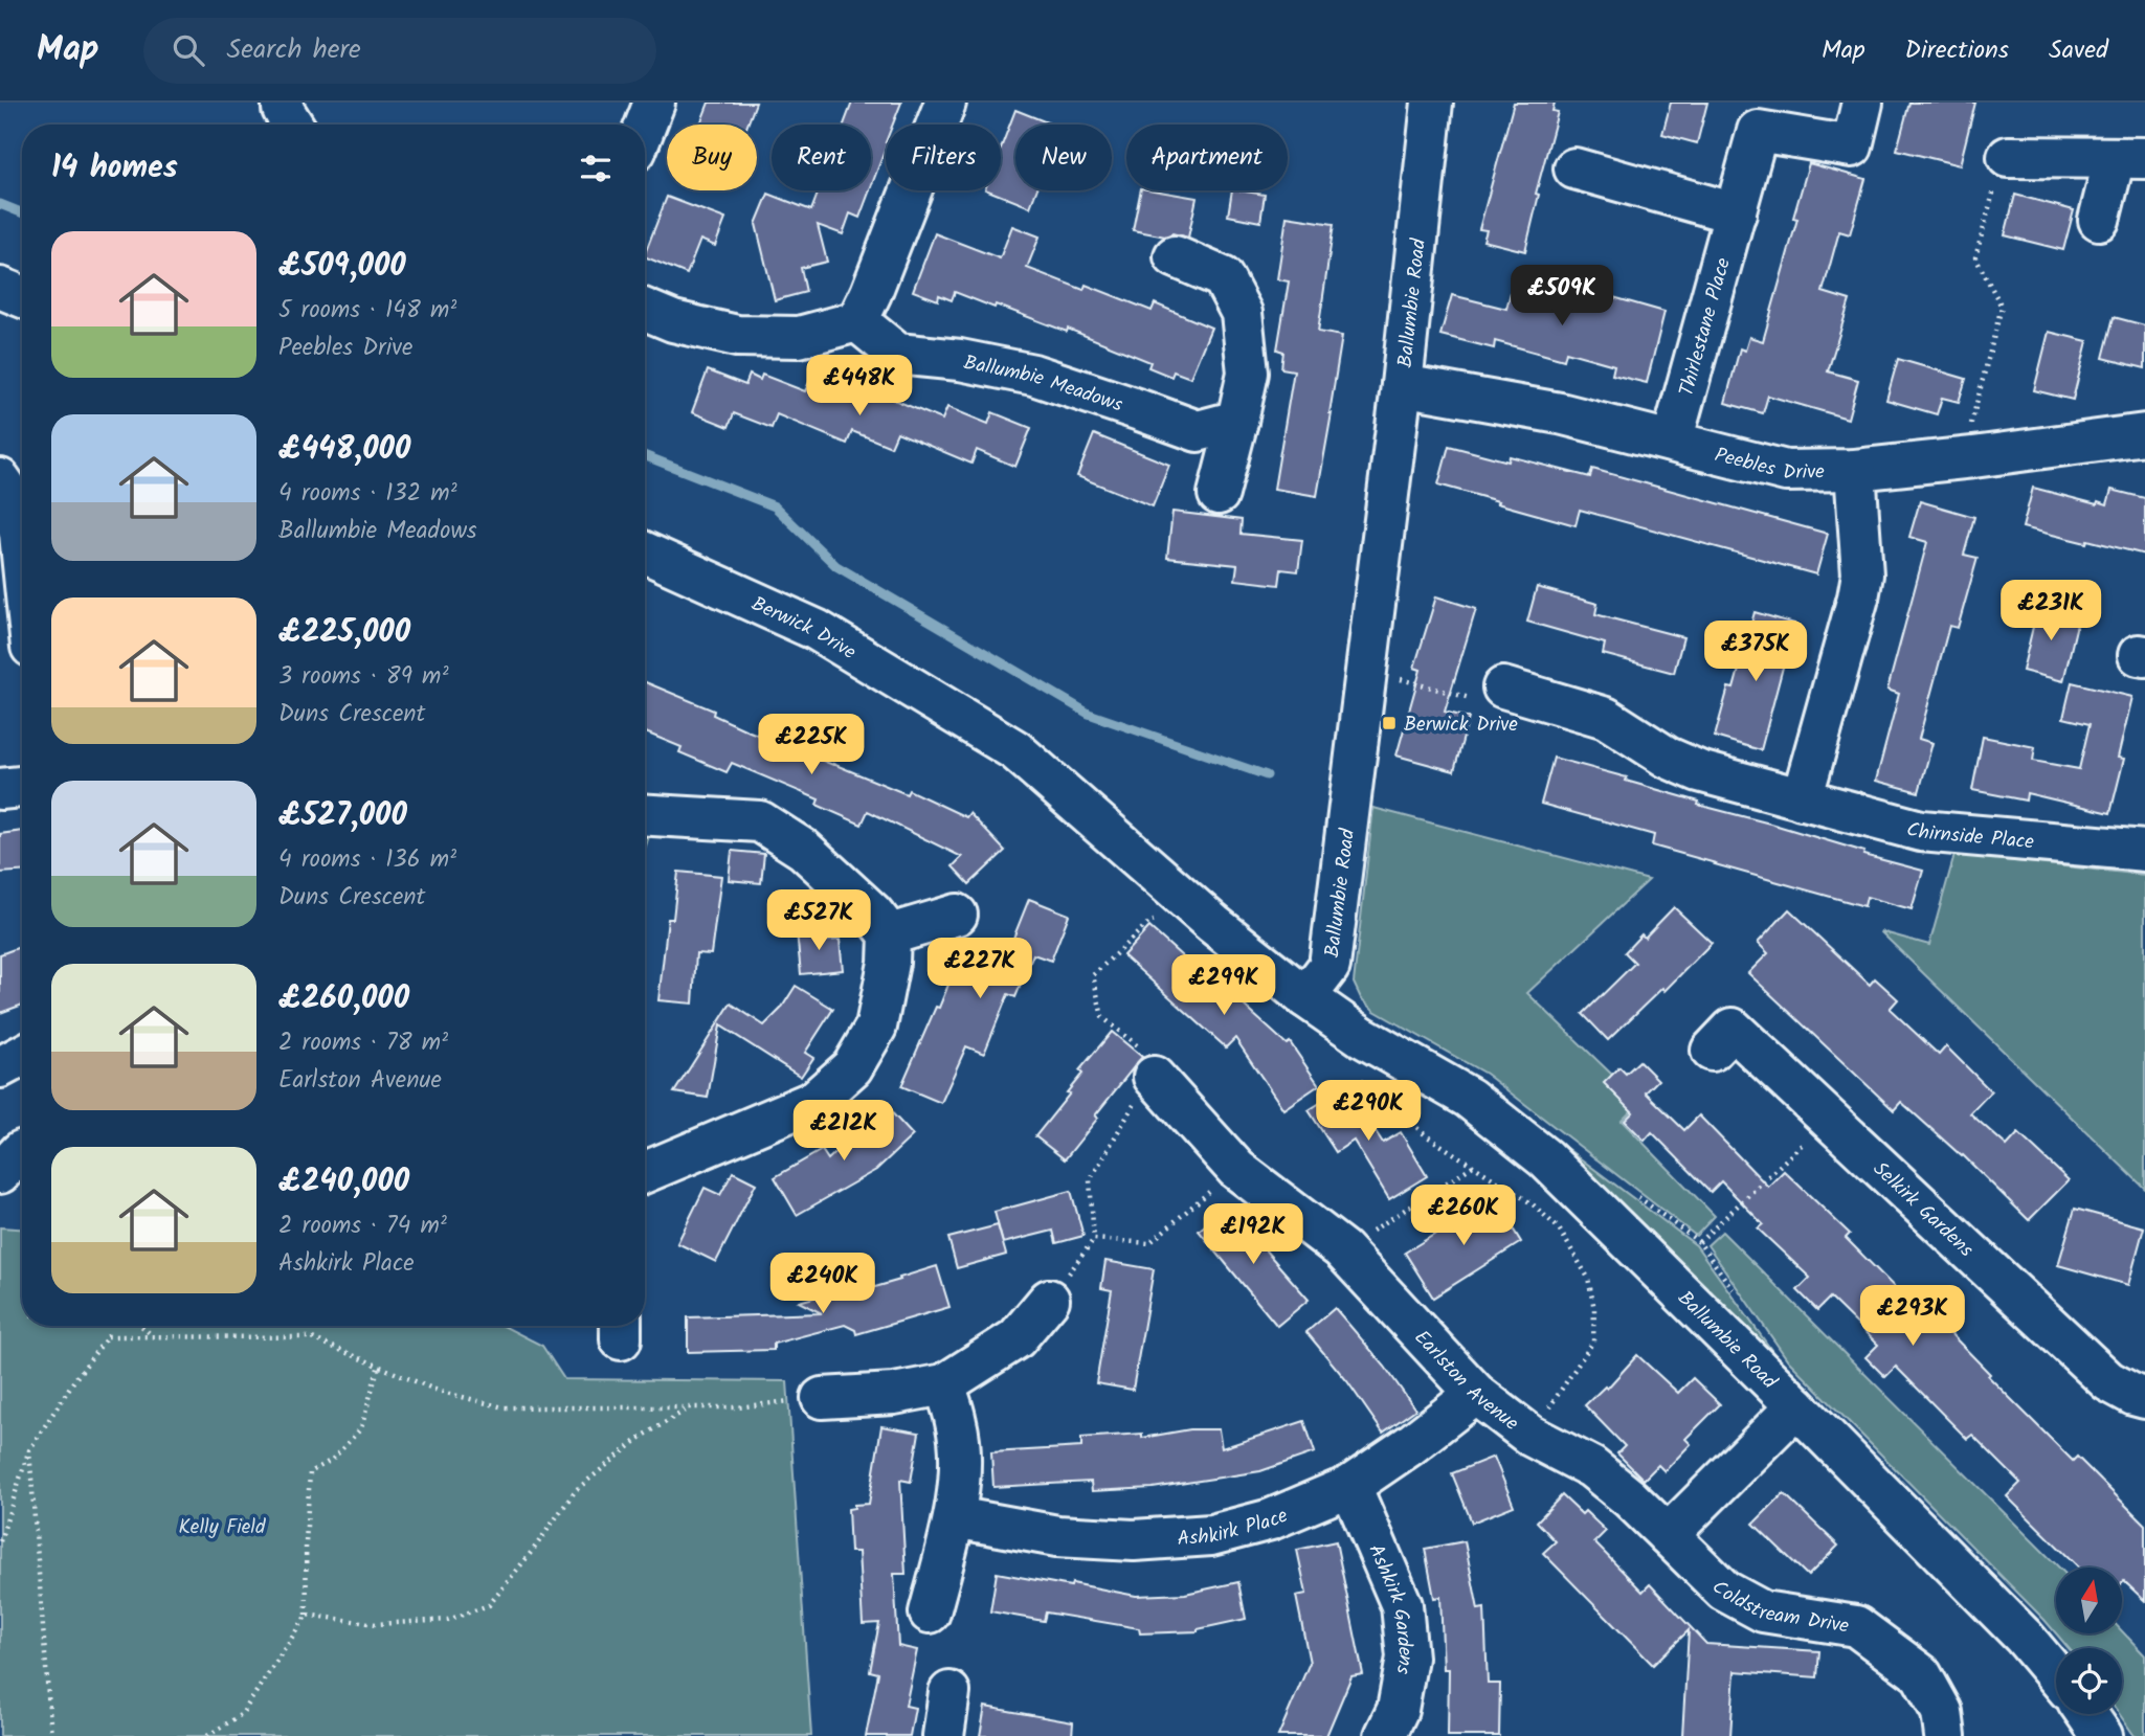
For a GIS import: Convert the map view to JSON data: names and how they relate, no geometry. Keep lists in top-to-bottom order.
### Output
{
  "streets": {
    "street": [
      "Ballumbie Road",
      "Thirlestane Place",
      "Ballumbie Meadows",
      "Peebles Drive",
      "Berwick Drive",
      "Chirnside Place",
      "Selkirk Gardens",
      "Earlston Avenue",
      "Ashkirk Place",
      "Coldstream Drive",
      "Ashkirk Gardens"
    ]
  },
  "crossings": [
    ["Ballumbie Road", "Peebles Drive"],
    ["Ballumbie Road", "Berwick Drive"],
    ["Thirlestane Place", "Peebles Drive"],
    ["Earlston Avenue", "Ashkirk Place"],
    ["Earlston Avenue", "Coldstream Drive"],
    ["Ashkirk Place", "Ashkirk Gardens"]
  ],
  "parks": ["Kelly Field"],
  "places": {
    "transit": ["Berwick Drive"]
  },
  "north": "top",
  "page": {
    "header": "Map",
    "search": "Search here",
    "nav": ["Map", "Directions", "Saved"],
    "chip": [
      "Buy",
      "Rent",
      "Filters",
      "New",
      "Apartment"
    ],
    "heading": "14 homes",
    "list": [
      {
        "name": "£509,000",
        "note": "5 rooms · 148 m² · Peebles Drive"
      },
      {
        "name": "£448,000",
        "note": "4 rooms · 132 m² · Ballumbie Meadows"
      },
      {
        "name": "£225,000",
        "note": "3 rooms · 89 m² · Duns Crescent"
      },
      {
        "name": "£527,000",
        "note": "4 rooms · 136 m² · Duns Crescent"
      },
      {
        "name": "£260,000",
        "note": "2 rooms · 78 m² · Earlston Avenue"
      },
      {
        "name": "£240,000",
        "note": "2 rooms · 74 m² · Ashkirk Place"
      }
    ],
    "price": [
      "£509K",
      "£448K",
      "£231K",
      "£375K",
      "£225K",
      "£527K",
      "£227K",
      "£299K",
      "£290K",
      "£212K",
      "£260K",
      "£192K",
      "£240K",
      "£293K"
    ]
  }
}
